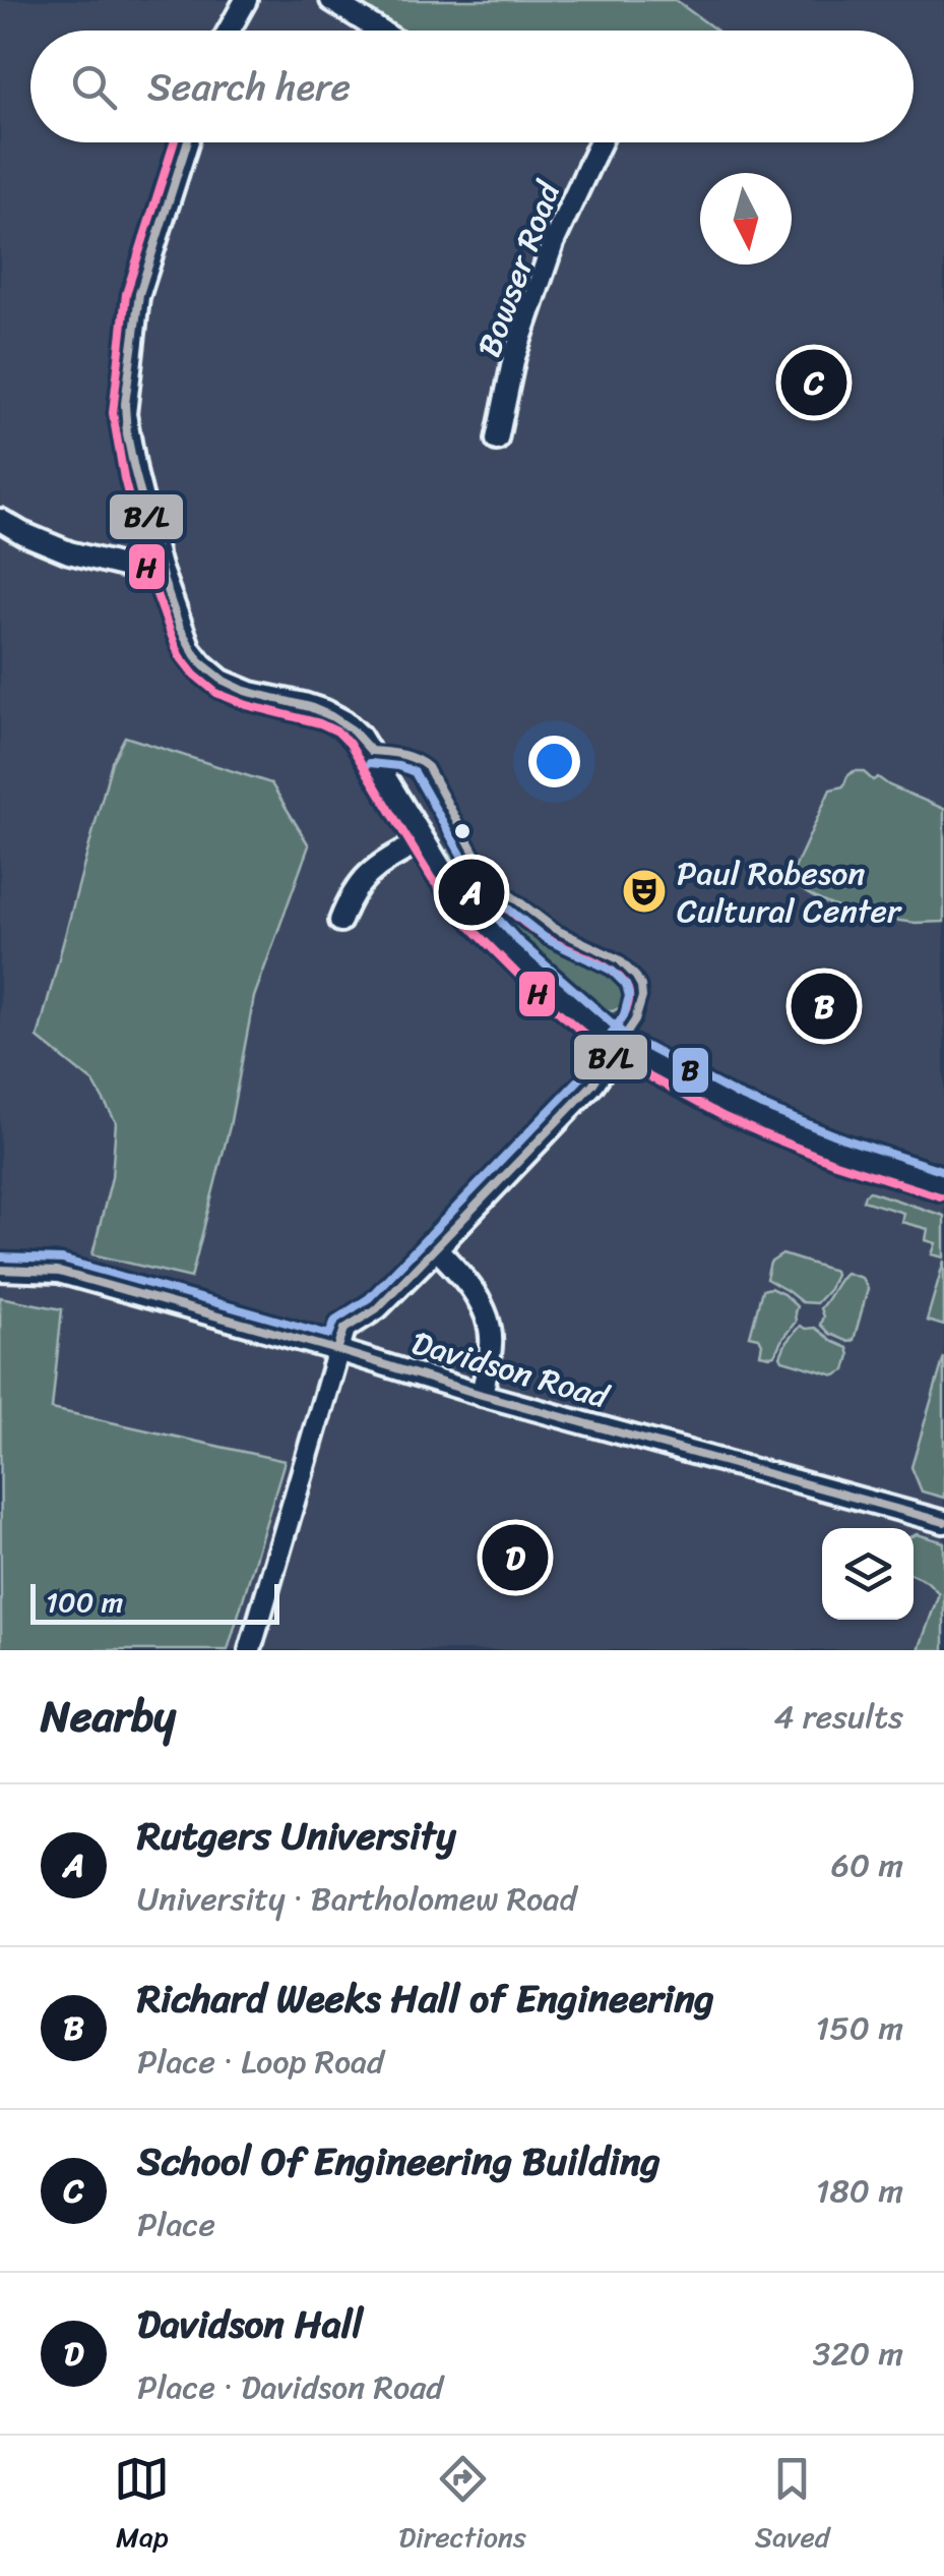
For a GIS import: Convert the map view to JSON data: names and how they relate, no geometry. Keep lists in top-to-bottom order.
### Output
{
  "streets": {
    "street": ["Bowser Road", "Davidson Road"]
  },
  "places": {
    "theatre": ["Paul Robeson Cultural Center"]
  },
  "lines": ["transit line B/L", "transit line H", "transit line B"],
  "scale_bar": "100 m",
  "north": "bottom",
  "page": {
    "search": "Search here",
    "pins": [
      "C",
      "A",
      "B",
      "D"
    ],
    "scale": "100 m",
    "heading": ["Nearby", "4 results"],
    "list": [
      {
        "mark": "A",
        "name": "Rutgers University",
        "note": "University · Bartholomew Road",
        "value": "60 m"
      },
      {
        "mark": "B",
        "name": "Richard Weeks Hall of Engineering",
        "note": "Place · Loop Road",
        "value": "150 m"
      },
      {
        "mark": "C",
        "name": "School Of Engineering Building",
        "note": "Place",
        "value": "180 m"
      },
      {
        "mark": "D",
        "name": "Davidson Hall",
        "note": "Place · Davidson Road",
        "value": "320 m"
      }
    ],
    "nav": ["Map", "Directions", "Saved"]
  }
}
